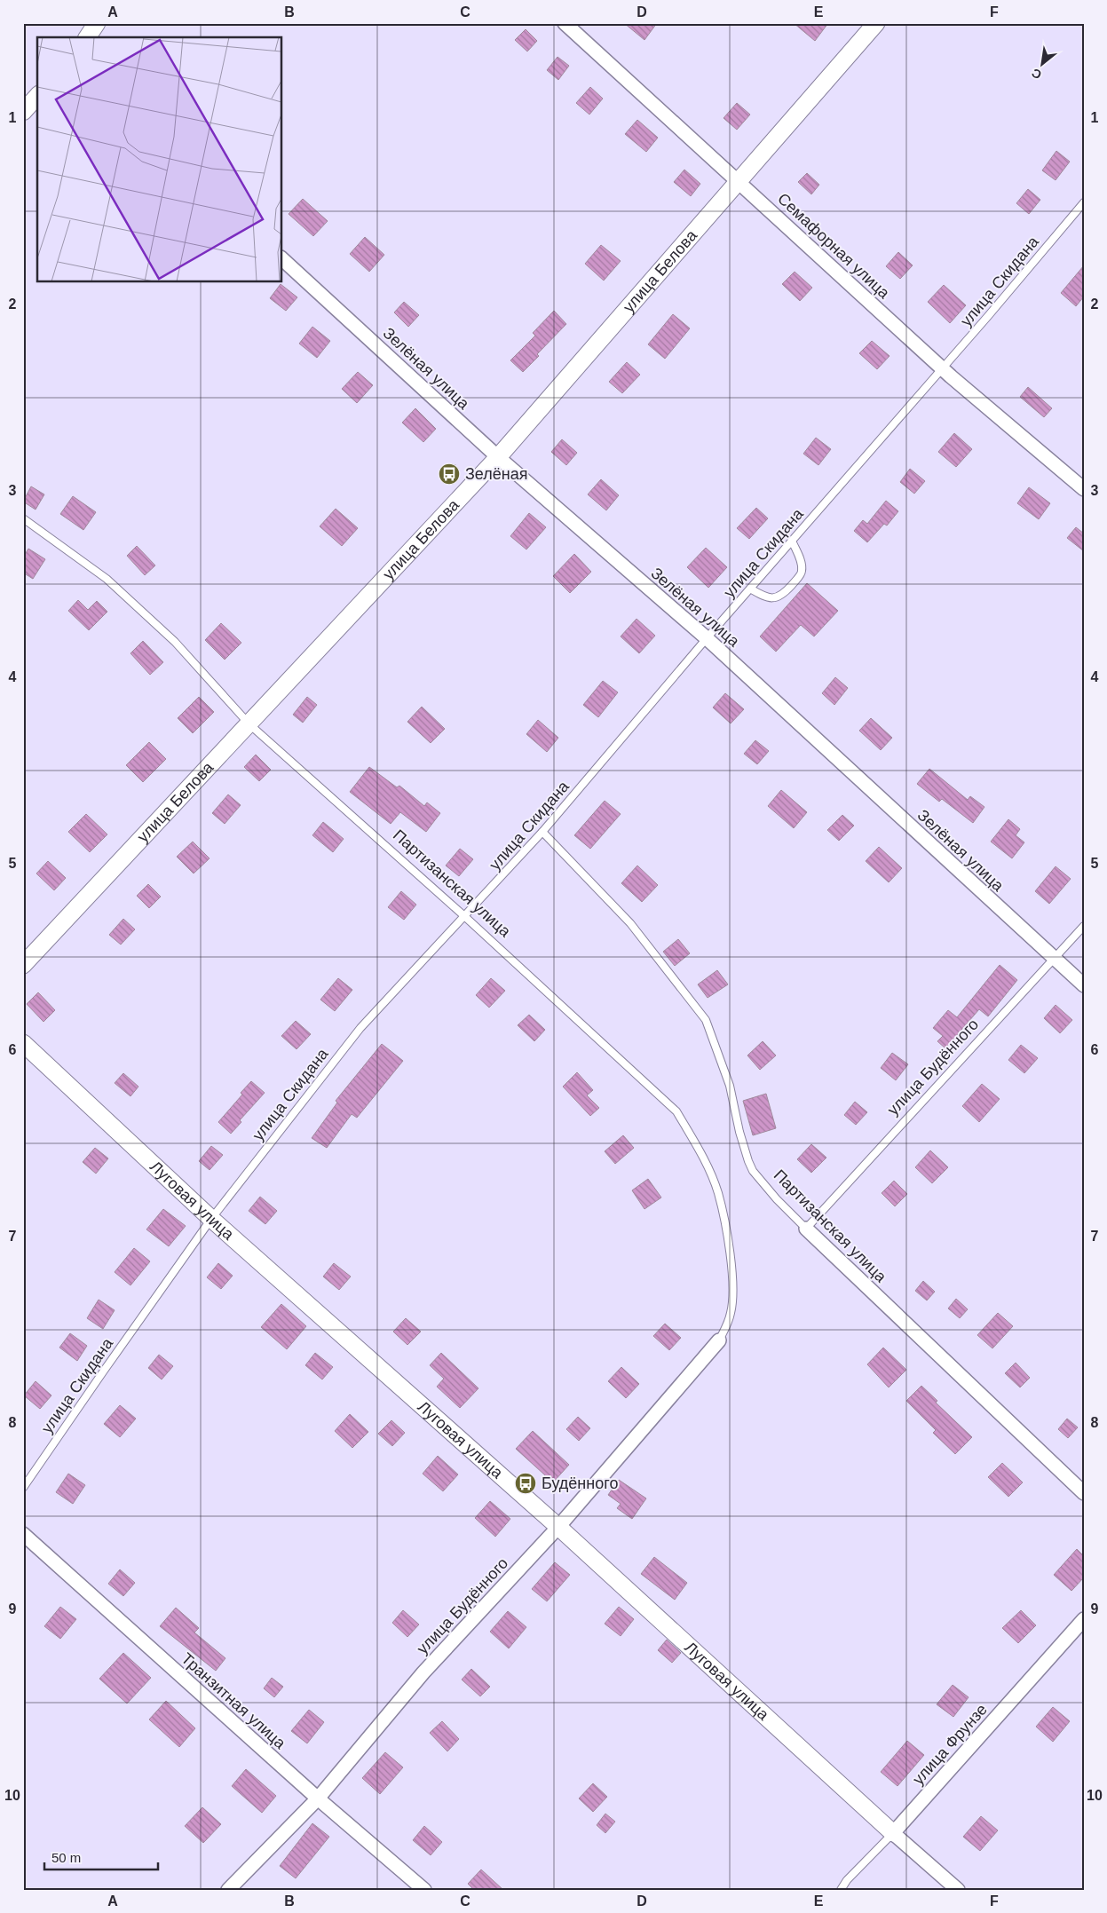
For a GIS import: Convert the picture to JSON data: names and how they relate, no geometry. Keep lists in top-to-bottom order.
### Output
{
  "streets": {
    "street": [
      "Семафорная улица",
      "улица Белова",
      "Зелёная улица",
      "Партизанская улица",
      "улица Будённого",
      "Луговая улица",
      "Транзитная улица",
      "улица Фрунзе"
    ],
    "lane": ["улица Скидана"]
  },
  "crossings": [
    ["Семафорная улица", "улица Белова"],
    ["Семафорная улица", "улица Скидана"],
    ["улица Белова", "Зелёная улица"],
    ["улица Белова", "Партизанская улица"],
    ["улица Скидана", "Зелёная улица"],
    ["улица Скидана", "Партизанская улица"],
    ["улица Скидана", "Луговая улица"],
    ["Зелёная улица", "улица Будённого"],
    ["Партизанская улица", "улица Будённого"],
    ["улица Будённого", "Луговая улица"],
    ["улица Будённого", "Транзитная улица"],
    ["Луговая улица", "улица Фрунзе"]
  ],
  "places": {
    "bus stop": ["Зелёная", "Будённого"]
  },
  "scale_bar": "50 m",
  "north": "bottom left",
  "grid": {
    "columns": [
      "A",
      "B",
      "C",
      "D",
      "E",
      "F"
    ],
    "rows": [
      "1",
      "2",
      "3",
      "4",
      "5",
      "6",
      "7",
      "8",
      "9",
      "10"
    ]
  }
}
